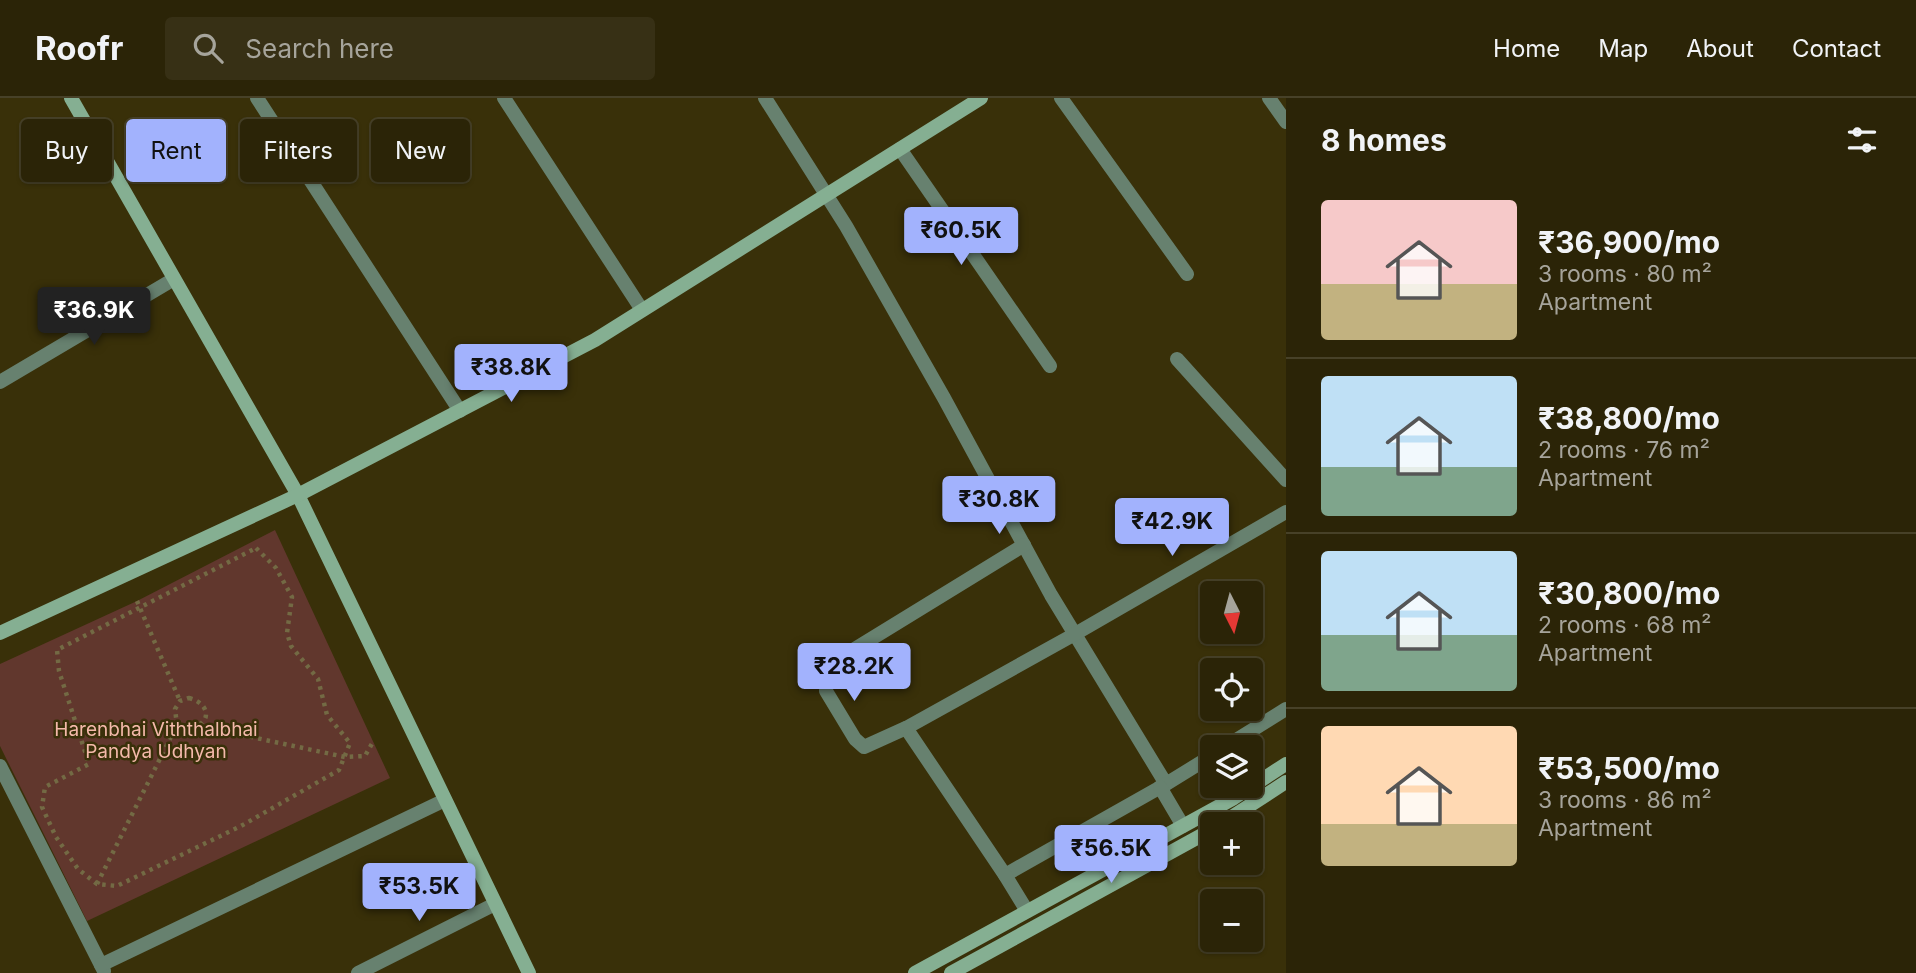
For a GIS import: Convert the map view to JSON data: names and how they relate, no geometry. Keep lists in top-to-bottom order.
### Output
{
  "parks": ["Harenbhai Viththalbhai Pandya Udhyan"],
  "north": "bottom",
  "page": {
    "header": "Roofr",
    "search": "Search here",
    "nav": [
      "Home",
      "Map",
      "About",
      "Contact"
    ],
    "heading": "8 homes",
    "chip": [
      "Buy",
      "Rent",
      "Filters",
      "New"
    ],
    "list": [
      {
        "name": "₹36,900/mo",
        "note": "3 rooms · 80 m² · Apartment"
      },
      {
        "name": "₹38,800/mo",
        "note": "2 rooms · 76 m² · Apartment"
      },
      {
        "name": "₹30,800/mo",
        "note": "2 rooms · 68 m² · Apartment"
      },
      {
        "name": "₹53,500/mo",
        "note": "3 rooms · 86 m² · Apartment"
      }
    ],
    "price": [
      "₹60.5K",
      "₹36.9K",
      "₹38.8K",
      "₹30.8K",
      "₹42.9K",
      "₹28.2K",
      "₹56.5K",
      "₹53.5K"
    ],
    "map_buttons": ["+", "−"]
  }
}
